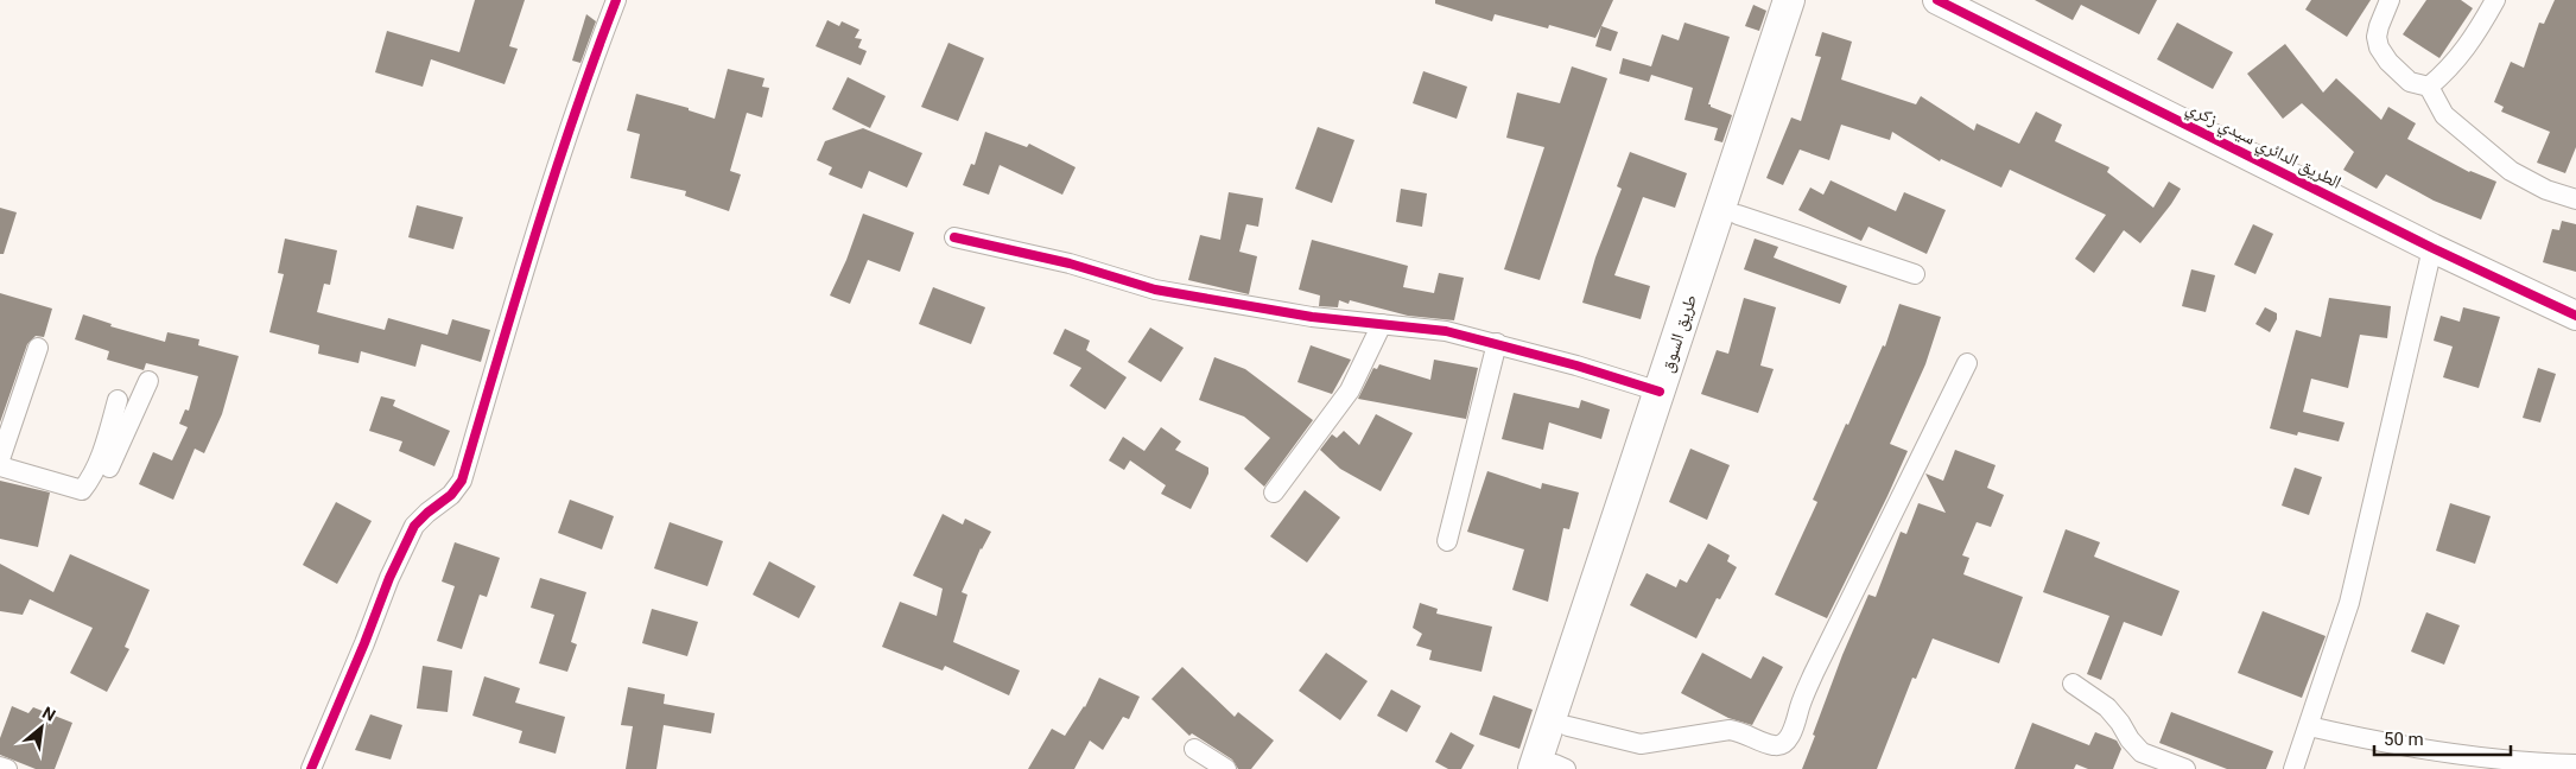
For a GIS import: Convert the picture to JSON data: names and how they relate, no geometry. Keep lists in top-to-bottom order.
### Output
{
  "streets": {
    "main road": ["طريق السوق"],
    "street": ["الطريق الدائري سيدي زكري"]
  },
  "scale_bar": "50 m",
  "north": "top right"
}
